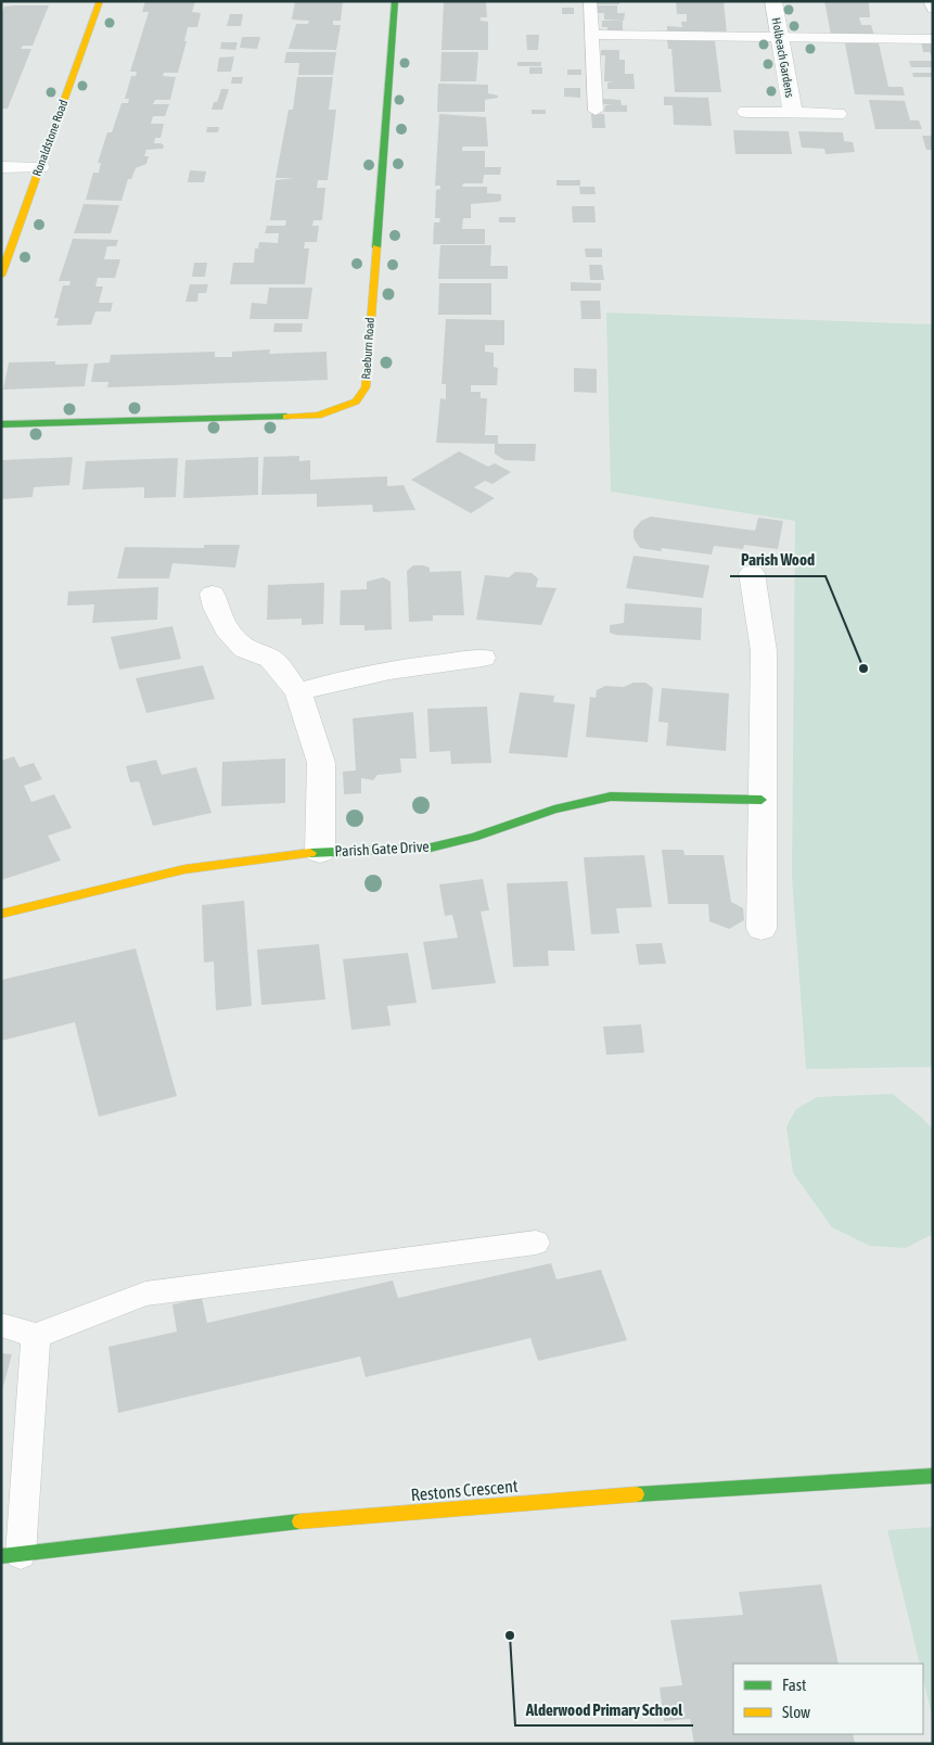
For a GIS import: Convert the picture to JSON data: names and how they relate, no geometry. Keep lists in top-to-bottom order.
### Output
{
  "streets": {
    "street": [
      "Holbeach Gardens",
      "Ronaldstone Road",
      "Raeburn Road",
      "Parish Gate Drive",
      "Restons Crescent"
    ]
  },
  "places": ["Parish Wood", "Alderwood Primary School"],
  "legend": ["Fast", "Slow"]
}
